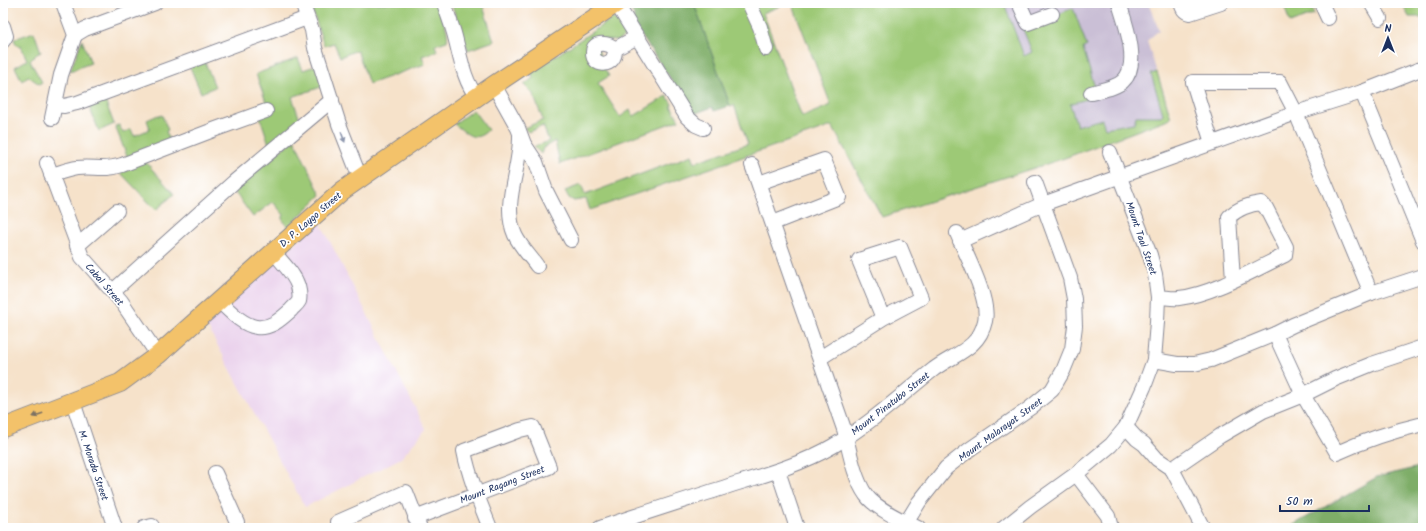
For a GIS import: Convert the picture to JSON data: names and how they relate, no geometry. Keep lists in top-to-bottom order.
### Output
{
  "streets": {
    "main road": ["D. P. Laygo Street"],
    "street": [
      "Mount Taal Street",
      "Cabal Street",
      "Mount Pinatubo Street",
      "Mount Malarayat Street",
      "M. Morada Street",
      "Mount Ragang Street"
    ]
  },
  "crossings": [
    ["D. P. Laygo Street", "Cabal Street"],
    ["D. P. Laygo Street", "M. Morada Street"],
    ["Mount Pinatubo Street", "Mount Malarayat Street"]
  ],
  "scale_bar": "50 m",
  "north": "top"
}
